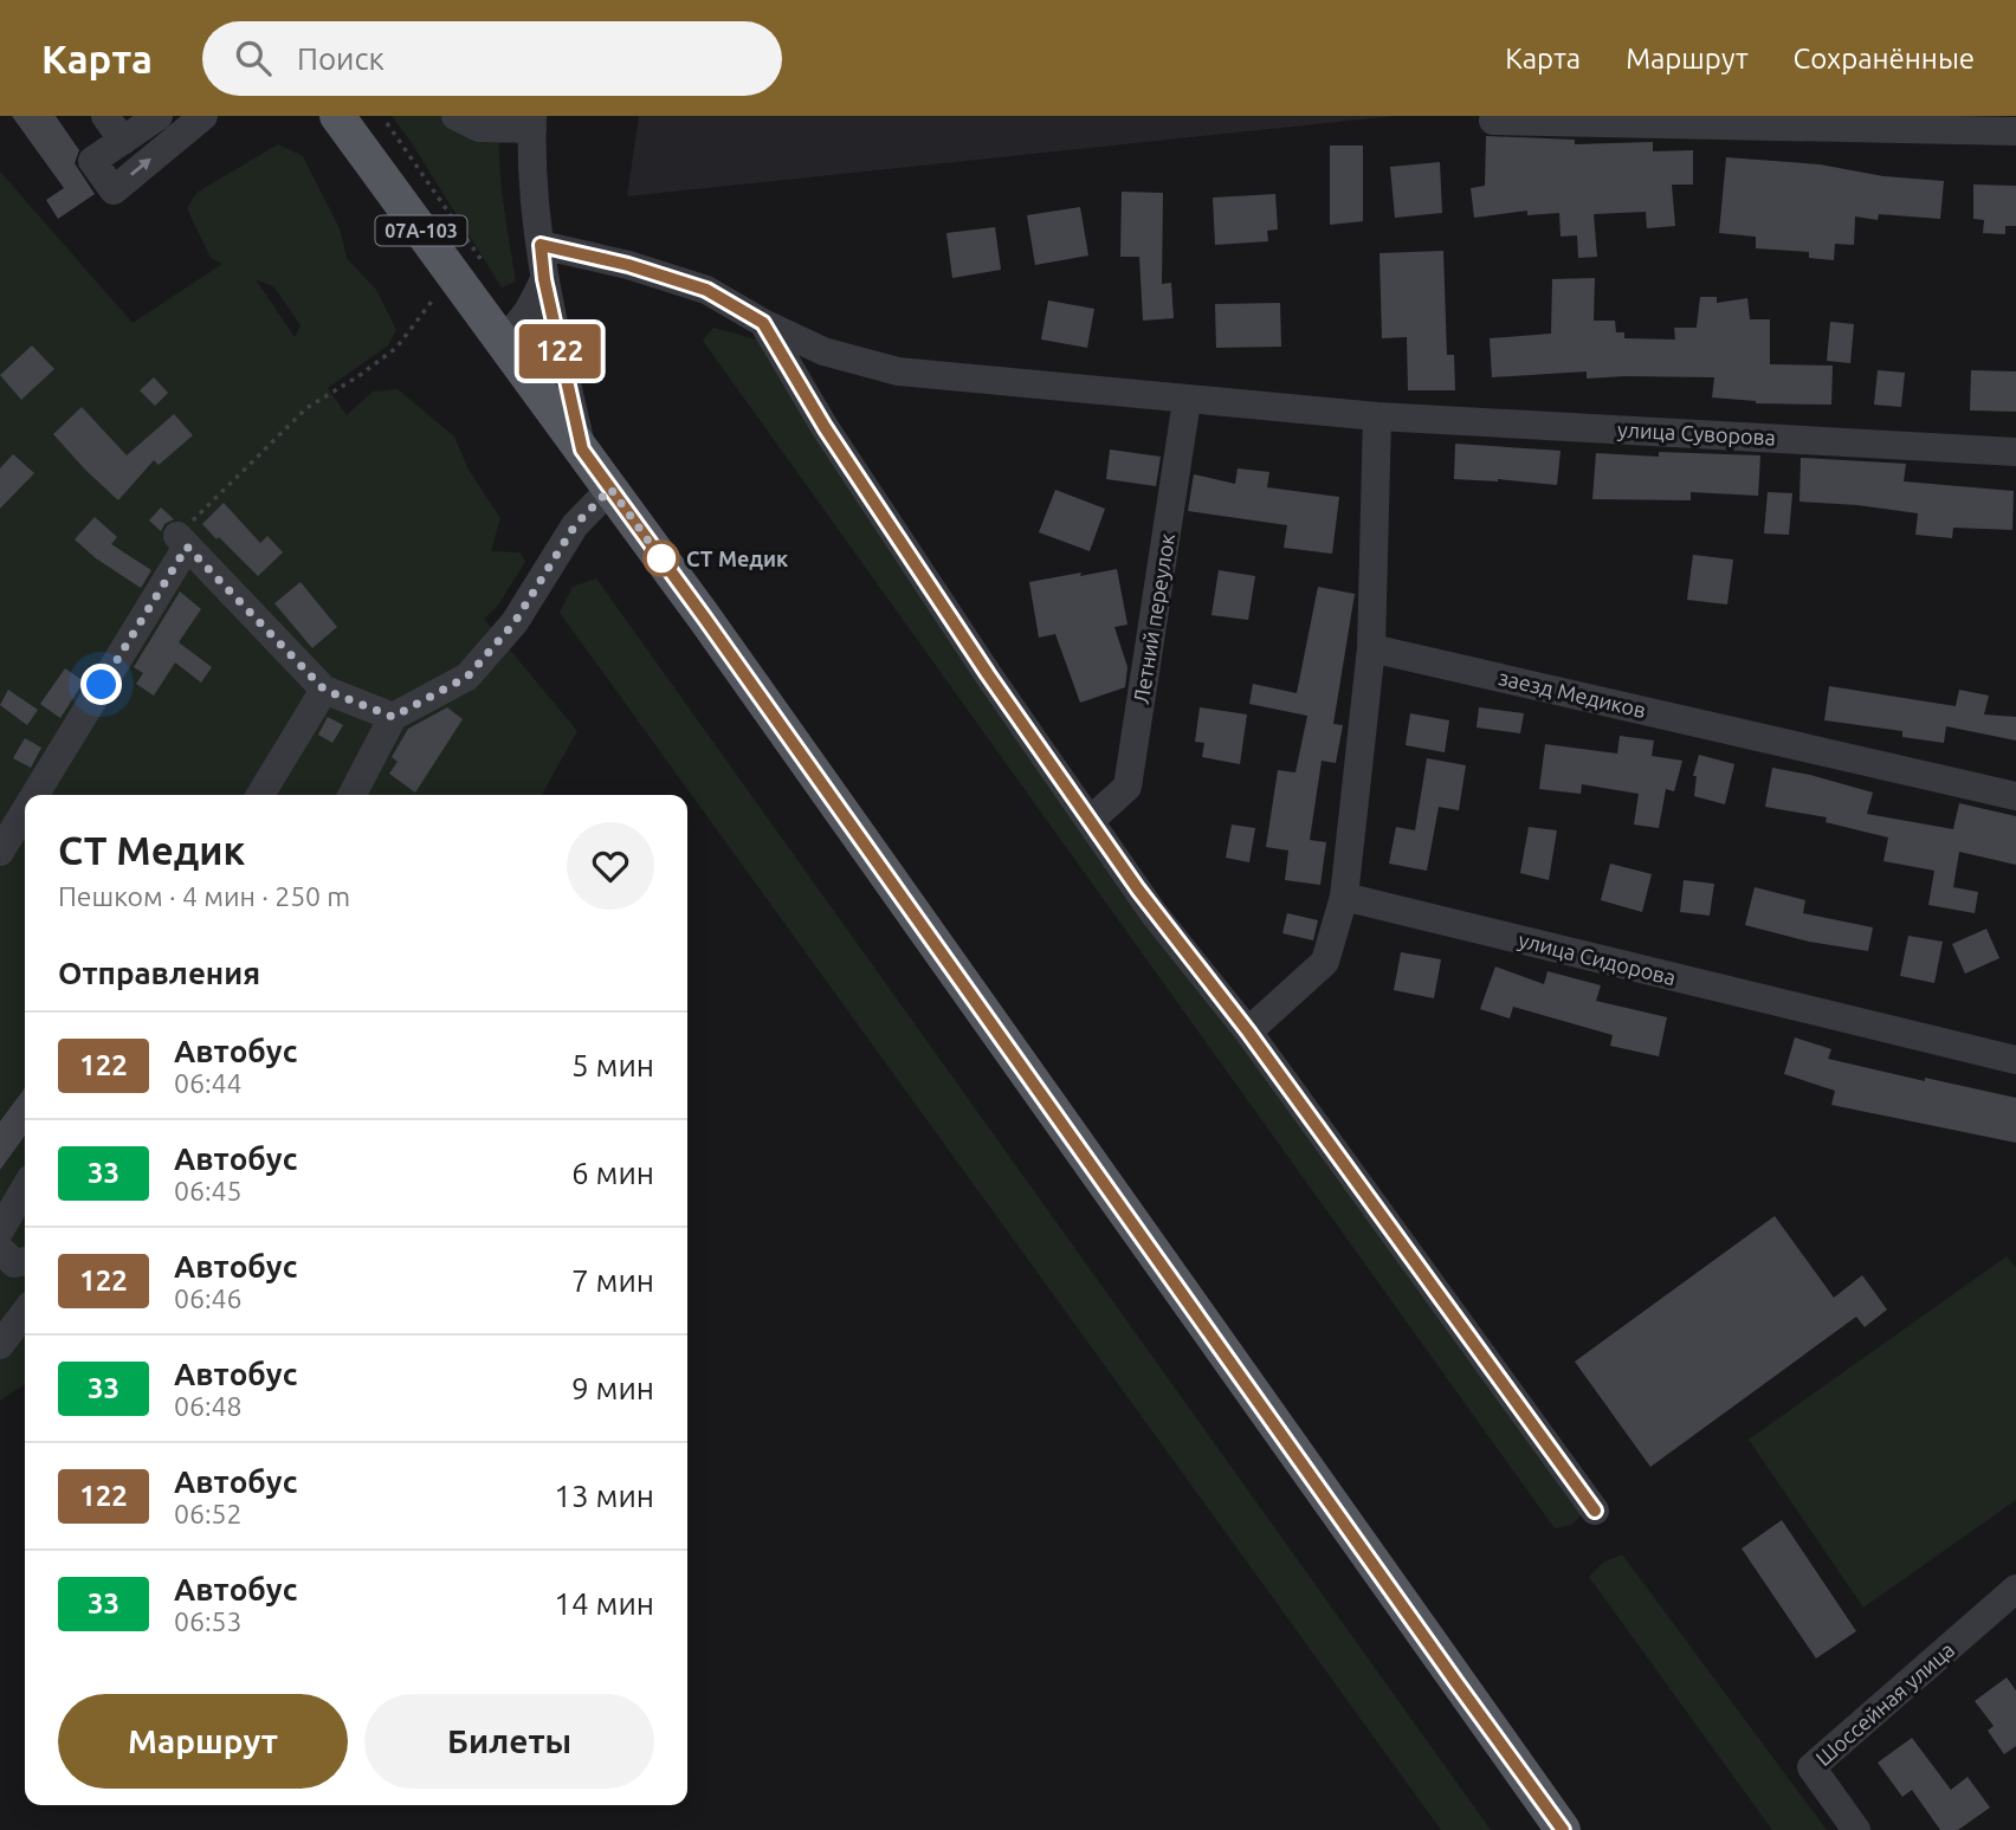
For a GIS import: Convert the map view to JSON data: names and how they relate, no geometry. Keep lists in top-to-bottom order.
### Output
{
  "streets": {
    "main road": ["07А-103"],
    "street": [
      "улица Суворова",
      "Летний переулок",
      "заезд Медиков",
      "улица Сидорова",
      "Шоссейная улица"
    ]
  },
  "crossings": [
    ["улица Суворова", "Летний переулок"]
  ],
  "places": ["СТ Медик"],
  "lines": ["bus line 122"],
  "page": {
    "header": "Карта",
    "search": "Поиск",
    "nav": ["Карта", "Маршрут", "Сохранённые"],
    "on_map": "122",
    "heading": [
      ["СТ Медик", "Пешком · 4 мин · 250 m"],
      "Отправления"
    ],
    "list": [
      {
        "mark": "122",
        "name": "Автобус",
        "note": "06:44",
        "value": "5 мин"
      },
      {
        "mark": "33",
        "name": "Автобус",
        "note": "06:45",
        "value": "6 мин"
      },
      {
        "mark": "122",
        "name": "Автобус",
        "note": "06:46",
        "value": "7 мин"
      },
      {
        "mark": "33",
        "name": "Автобус",
        "note": "06:48",
        "value": "9 мин"
      },
      {
        "mark": "122",
        "name": "Автобус",
        "note": "06:52",
        "value": "13 мин"
      },
      {
        "mark": "33",
        "name": "Автобус",
        "note": "06:53",
        "value": "14 мин"
      }
    ],
    "buttons": ["Маршрут", "Билеты"]
  }
}
